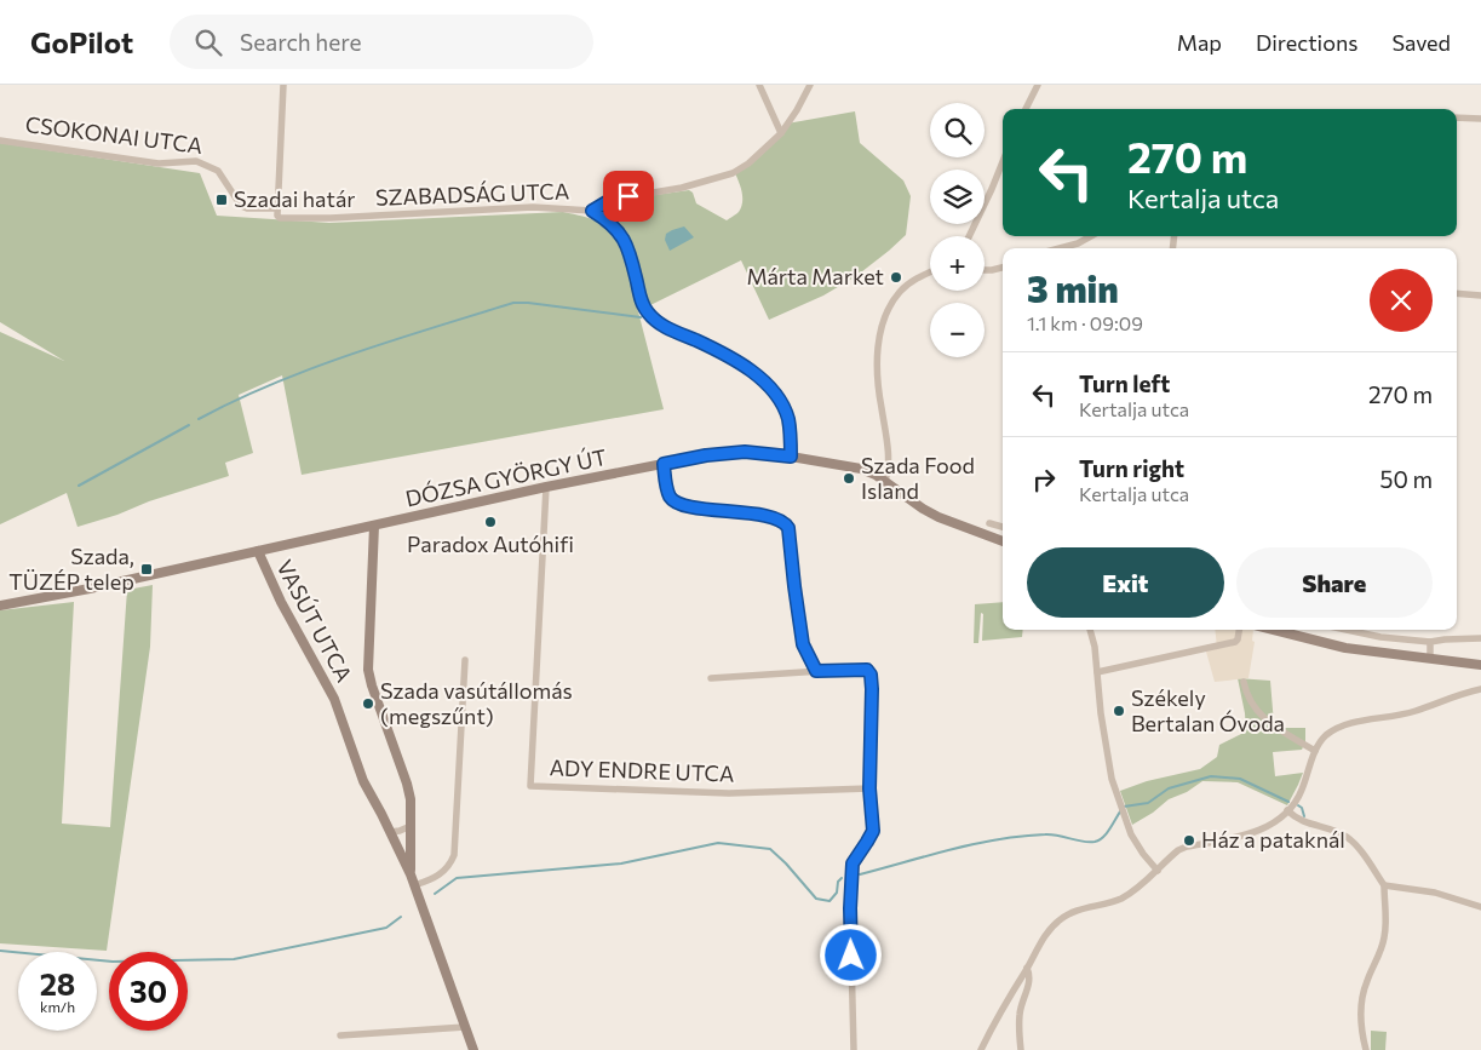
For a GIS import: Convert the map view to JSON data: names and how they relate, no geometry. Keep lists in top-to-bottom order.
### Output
{
  "streets": {
    "main road": ["DÓZSA GYÖRGY ÚT", "VASÚT UTCA"],
    "street": ["CSOKONAI UTCA", "SZABADSÁG UTCA", "ADY ENDRE UTCA"]
  },
  "crossings": [
    ["CSOKONAI UTCA", "SZABADSÁG UTCA"],
    ["DÓZSA GYÖRGY ÚT", "VASÚT UTCA"],
    ["DÓZSA GYÖRGY ÚT", "ADY ENDRE UTCA"]
  ],
  "places": {
    "transit": ["Szadai határ", "Szada, TÜZÉP telep"],
    "other": [
      "Márta Market",
      "Szada Food Island",
      "Paradox Autóhifi",
      "Szada vasútállomás (megszűnt)",
      "Székely Bertalan Óvoda",
      "Ház a pataknál"
    ]
  },
  "page": {
    "header": "GoPilot",
    "search": "Search here",
    "nav": ["Map", "Directions", "Saved"],
    "map_buttons": ["+", "−"],
    "turn": ["270 m", "Kertalja utca"],
    "heading": ["3 min", "1.1 km · 09:09"],
    "list": [
      {
        "name": "Turn left",
        "note": "Kertalja utca",
        "value": "270 m"
      },
      {
        "name": "Turn right",
        "note": "Kertalja utca",
        "value": "50 m"
      }
    ],
    "buttons": ["Exit", "Share"],
    "speed": "28 km/h",
    "limit": "30"
  }
}
